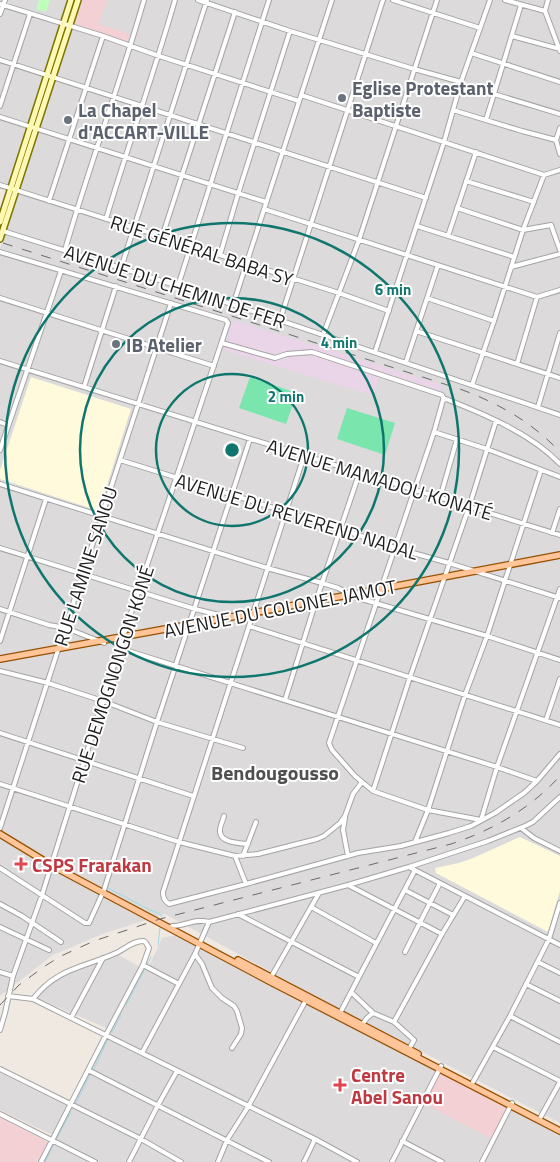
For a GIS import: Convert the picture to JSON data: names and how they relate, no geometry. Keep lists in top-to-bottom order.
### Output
{
  "streets": {
    "main road": ["AVENUE DU COLONEL JAMOT"],
    "street": [
      "RUE GÉNÉRAL BABA SY",
      "AVENUE DU CHEMIN DE FER",
      "AVENUE MAMADOU KONATÉ",
      "AVENUE DU REVEREND NADAL",
      "RUE LAMINE SANOU",
      "RUE DEMOGNONGON KONÉ"
    ]
  },
  "crossings": [
    ["AVENUE DU CHEMIN DE FER", "RUE LAMINE SANOU"],
    ["AVENUE DU CHEMIN DE FER", "RUE DEMOGNONGON KONÉ"],
    ["AVENUE MAMADOU KONATÉ", "RUE LAMINE SANOU"],
    ["AVENUE MAMADOU KONATÉ", "RUE DEMOGNONGON KONÉ"],
    ["AVENUE DU REVEREND NADAL", "RUE LAMINE SANOU"],
    ["AVENUE DU REVEREND NADAL", "AVENUE DU COLONEL JAMOT"],
    ["AVENUE DU REVEREND NADAL", "RUE DEMOGNONGON KONÉ"],
    ["RUE LAMINE SANOU", "AVENUE DU COLONEL JAMOT"],
    ["AVENUE DU COLONEL JAMOT", "RUE DEMOGNONGON KONÉ"]
  ],
  "districts": ["Bendougousso"],
  "places": {
    "other": ["Eglise Protestant Baptiste", "La Chapel d'ACCART-VILLE", "IB Atelier"],
    "health": ["CSPS Frarakan", "Centre Abel Sanou"]
  },
  "rings": ["6 min", "4 min", "2 min"]
}
